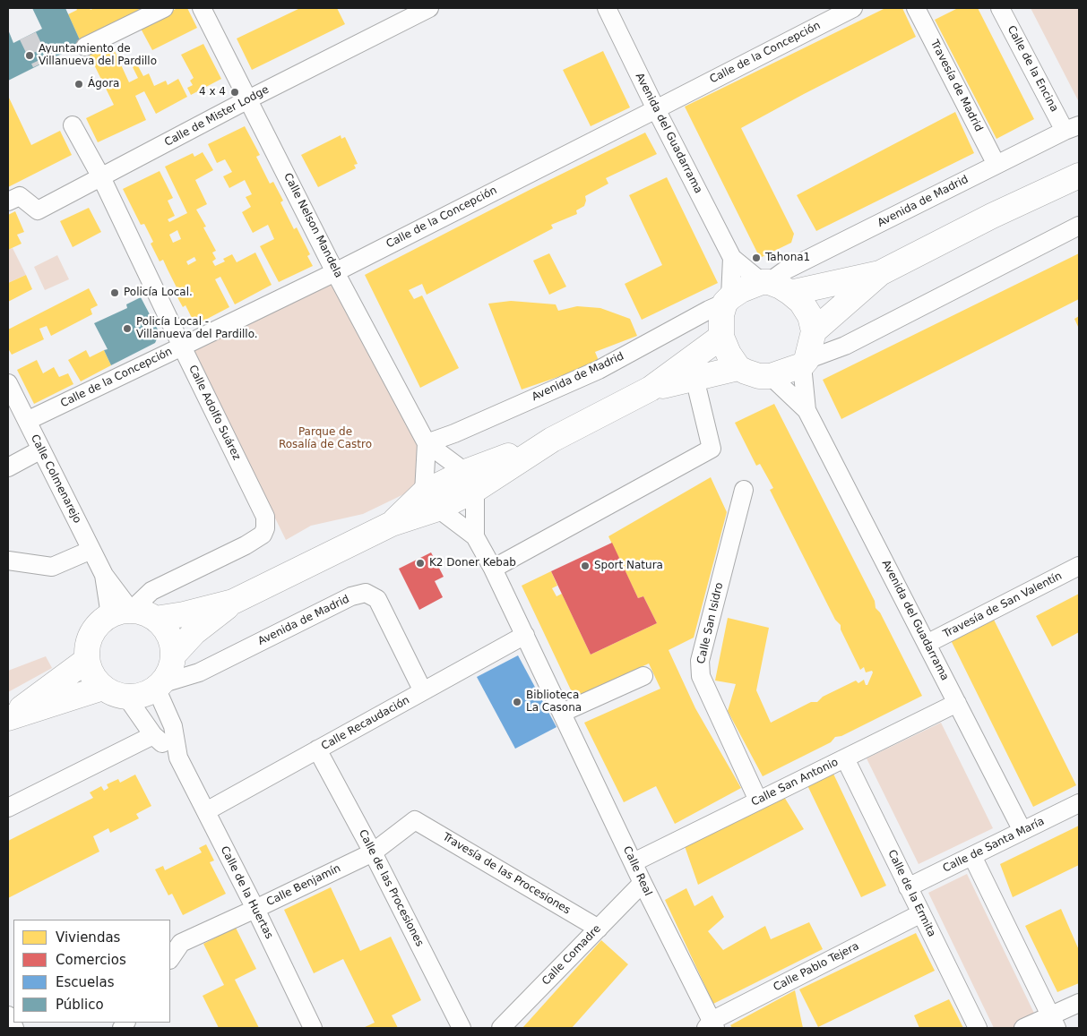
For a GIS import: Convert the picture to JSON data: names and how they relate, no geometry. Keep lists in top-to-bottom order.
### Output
{
  "streets": {
    "street": [
      "Calle de la Concepción",
      "Calle de la Encina",
      "Travesía de Madrid",
      "Calle de Mister Lodge",
      "Avenida del Guadarrama",
      "Avenida de Madrid",
      "Calle Nelson Mandela",
      "Calle Adolfo Suárez",
      "Calle Colmenarejo",
      "Travesía de San Valentín",
      "Calle San Isidro",
      "Calle Recaudación",
      "Calle San Antonio",
      "Calle de Santa María",
      "Calle Real",
      "Travesía de las Procesiones",
      "Calle Benjamín",
      "Calle de las Procesiones",
      "Calle de la Huertas",
      "Calle de la Ermita",
      "Calle Comadre",
      "Calle Pablo Tejera"
    ]
  },
  "crossings": [
    ["Calle de la Concepción", "Avenida del Guadarrama"],
    ["Calle de la Concepción", "Calle Nelson Mandela"],
    ["Calle de la Concepción", "Calle Adolfo Suárez"],
    ["Calle de la Concepción", "Calle Colmenarejo"],
    ["Calle de la Encina", "Avenida de Madrid"],
    ["Travesía de Madrid", "Avenida de Madrid"],
    ["Calle de Mister Lodge", "Calle Nelson Mandela"],
    ["Calle de Mister Lodge", "Calle Adolfo Suárez"],
    ["Avenida del Guadarrama", "Avenida de Madrid"],
    ["Avenida del Guadarrama", "Travesía de San Valentín"],
    ["Avenida del Guadarrama", "Calle San Antonio"],
    ["Avenida del Guadarrama", "Calle de Santa María"],
    ["Avenida de Madrid", "Calle Nelson Mandela"],
    ["Avenida de Madrid", "Calle Adolfo Suárez"],
    ["Avenida de Madrid", "Calle Colmenarejo"],
    ["Avenida de Madrid", "Calle Recaudación"],
    ["Avenida de Madrid", "Calle de la Huertas"],
    ["Calle Adolfo Suárez", "Calle Colmenarejo"],
    ["Calle Adolfo Suárez", "Calle de la Huertas"],
    ["Calle Colmenarejo", "Calle de la Huertas"],
    ["Calle San Isidro", "Calle San Antonio"],
    ["Calle Recaudación", "Calle Real"],
    ["Calle Recaudación", "Calle de las Procesiones"],
    ["Calle Recaudación", "Calle de la Huertas"],
    ["Calle San Antonio", "Calle Real"],
    ["Calle San Antonio", "Calle de la Ermita"],
    ["Calle de Santa María", "Calle de la Ermita"],
    ["Calle Real", "Calle Comadre"],
    ["Calle Real", "Calle Pablo Tejera"],
    ["Travesía de las Procesiones", "Calle Benjamín"],
    ["Travesía de las Procesiones", "Calle Comadre"],
    ["Calle Benjamín", "Calle de las Procesiones"],
    ["Calle Benjamín", "Calle de la Huertas"],
    ["Calle de la Ermita", "Calle Pablo Tejera"]
  ],
  "parks": ["Parque de Rosalía de Castro"],
  "places": [
    "Ayuntamiento de Villanueva del Pardillo",
    "Ágora",
    "4 x 4",
    "Tahona1",
    "Policía Local.",
    "Policía Local - Villanueva del Pardillo.",
    "K2 Doner Kebab",
    "Sport Natura",
    "Biblioteca La Casona"
  ],
  "legend": [
    "Viviendas",
    "Comercios",
    "Escuelas",
    "Público"
  ]
}
